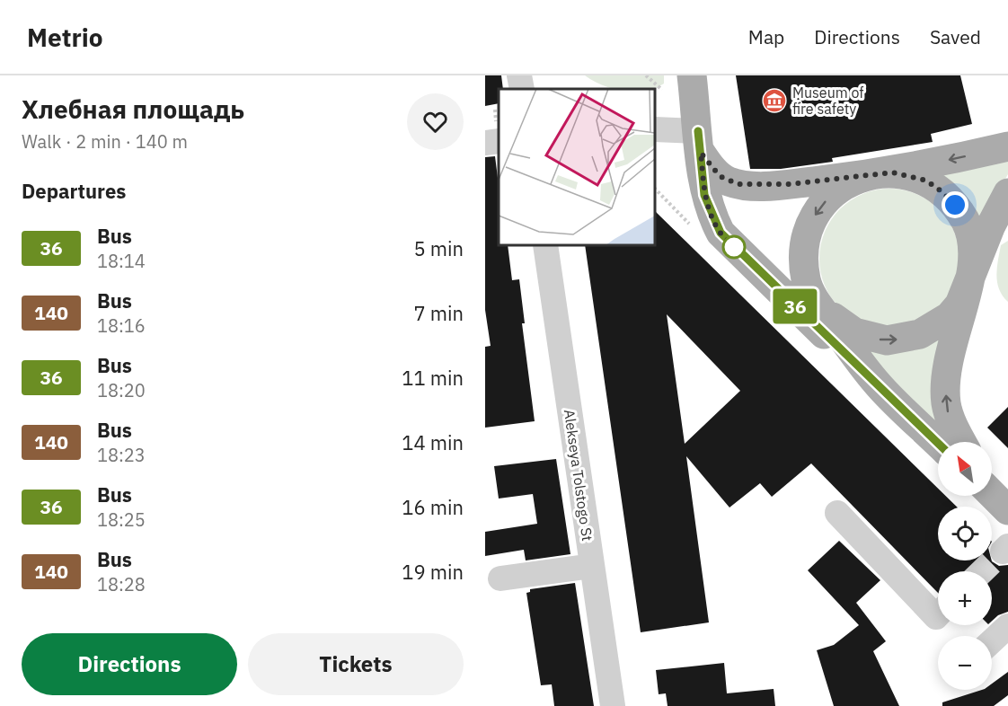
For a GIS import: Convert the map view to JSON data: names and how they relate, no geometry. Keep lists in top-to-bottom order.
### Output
{
  "streets": {
    "street": ["Alekseya Tolstogo St"]
  },
  "places": {
    "museum": ["Museum of fire safety"]
  },
  "lines": ["bus line 36"],
  "north": "top left",
  "page": {
    "header": "Metrio",
    "nav": ["Map", "Directions", "Saved"],
    "heading": [
      ["Хлебная площадь", "Walk · 2 min · 140 m"],
      "Departures"
    ],
    "on_map": "36",
    "list": [
      {
        "mark": "36",
        "name": "Bus",
        "note": "18:14",
        "value": "5 min"
      },
      {
        "mark": "140",
        "name": "Bus",
        "note": "18:16",
        "value": "7 min"
      },
      {
        "mark": "36",
        "name": "Bus",
        "note": "18:20",
        "value": "11 min"
      },
      {
        "mark": "140",
        "name": "Bus",
        "note": "18:23",
        "value": "14 min"
      },
      {
        "mark": "36",
        "name": "Bus",
        "note": "18:25",
        "value": "16 min"
      },
      {
        "mark": "140",
        "name": "Bus",
        "note": "18:28",
        "value": "19 min"
      }
    ],
    "map_buttons": ["+", "−"],
    "buttons": ["Directions", "Tickets"]
  }
}
